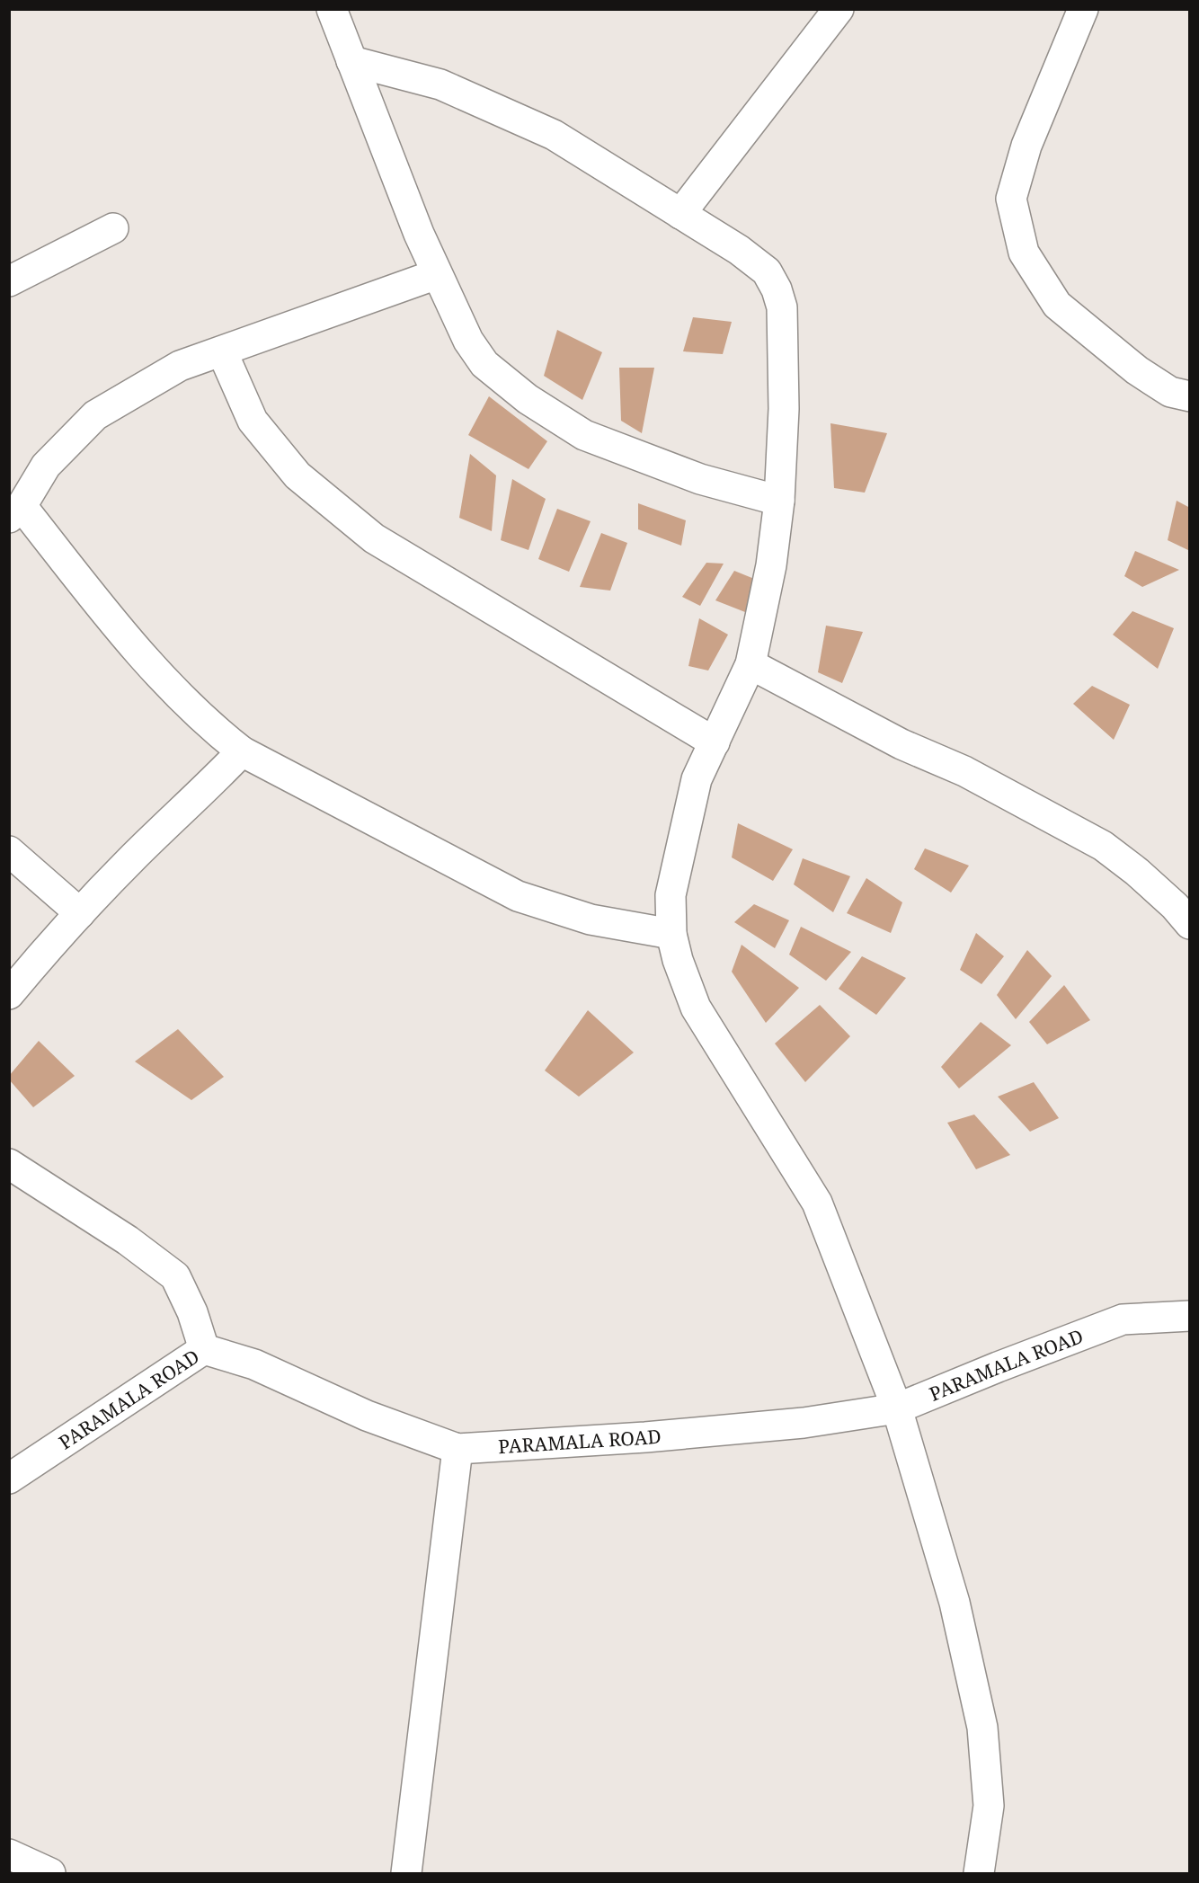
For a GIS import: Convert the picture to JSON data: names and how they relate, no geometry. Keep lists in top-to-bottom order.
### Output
{
  "streets": {
    "street": ["PARAMALA ROAD"]
  }
}
